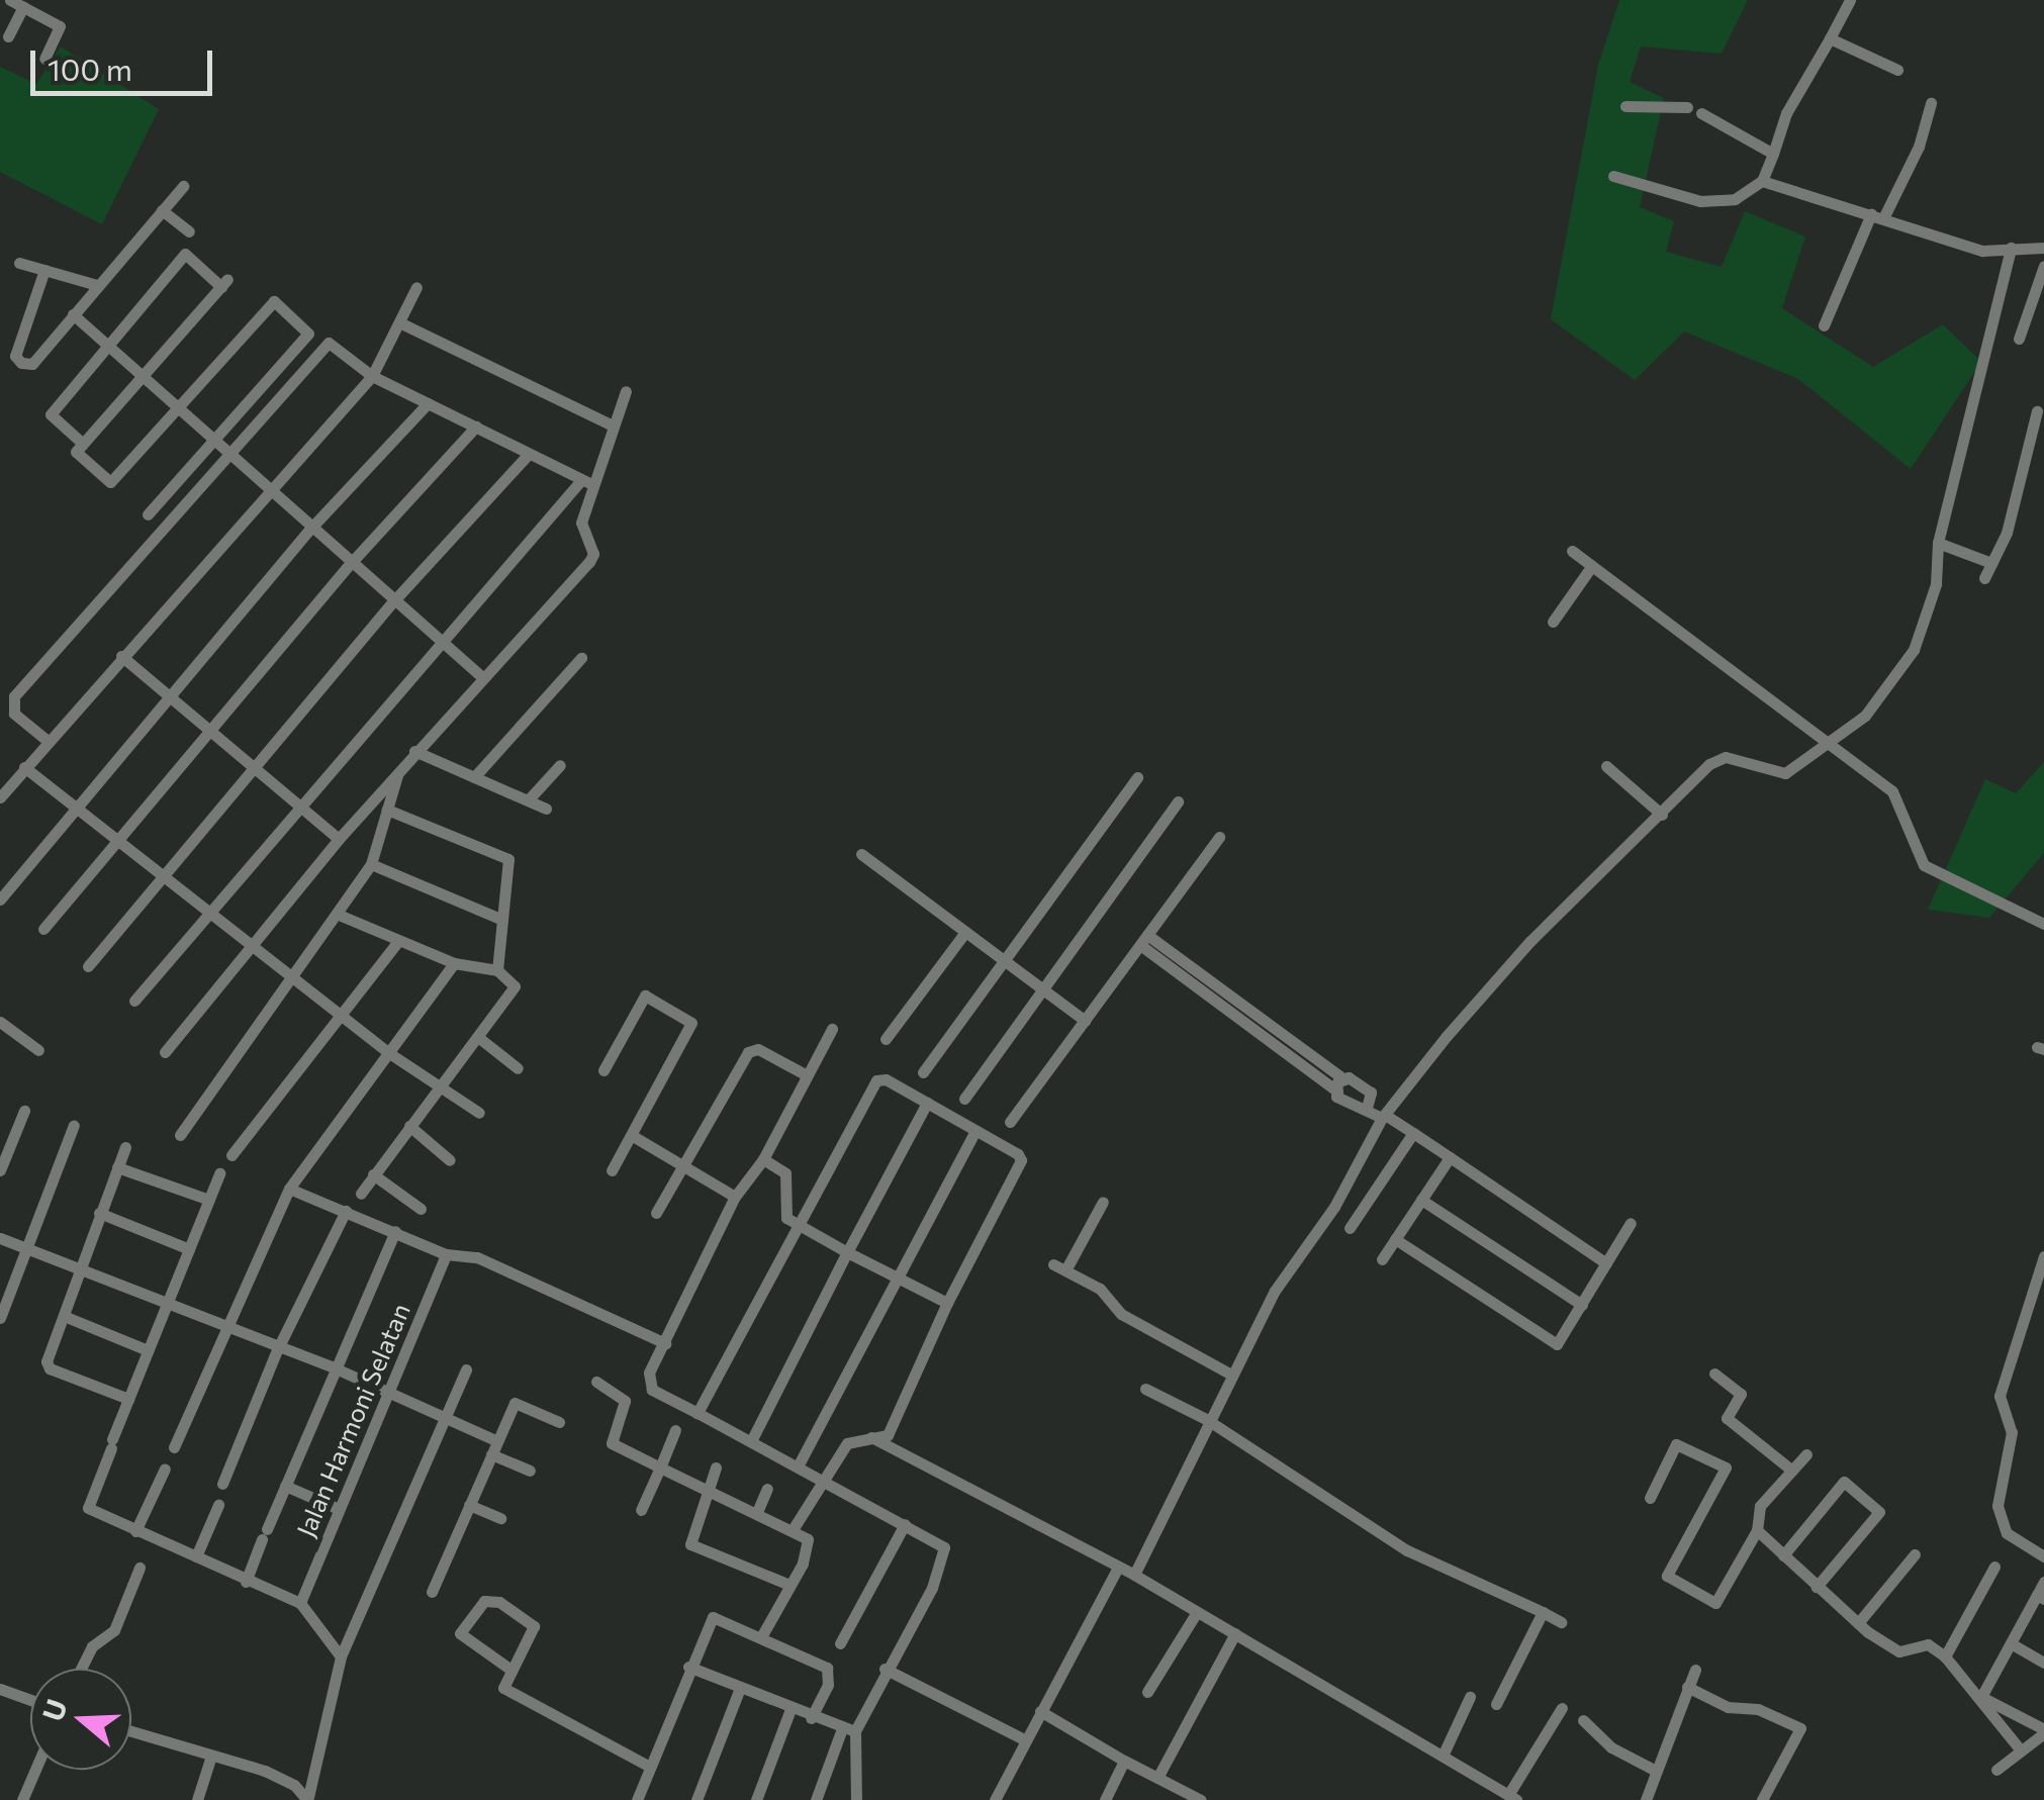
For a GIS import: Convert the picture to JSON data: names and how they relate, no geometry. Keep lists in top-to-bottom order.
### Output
{
  "streets": {
    "street": ["Jalan Harmoni Selatan"]
  },
  "scale_bar": "100 m",
  "north": "left"
}
